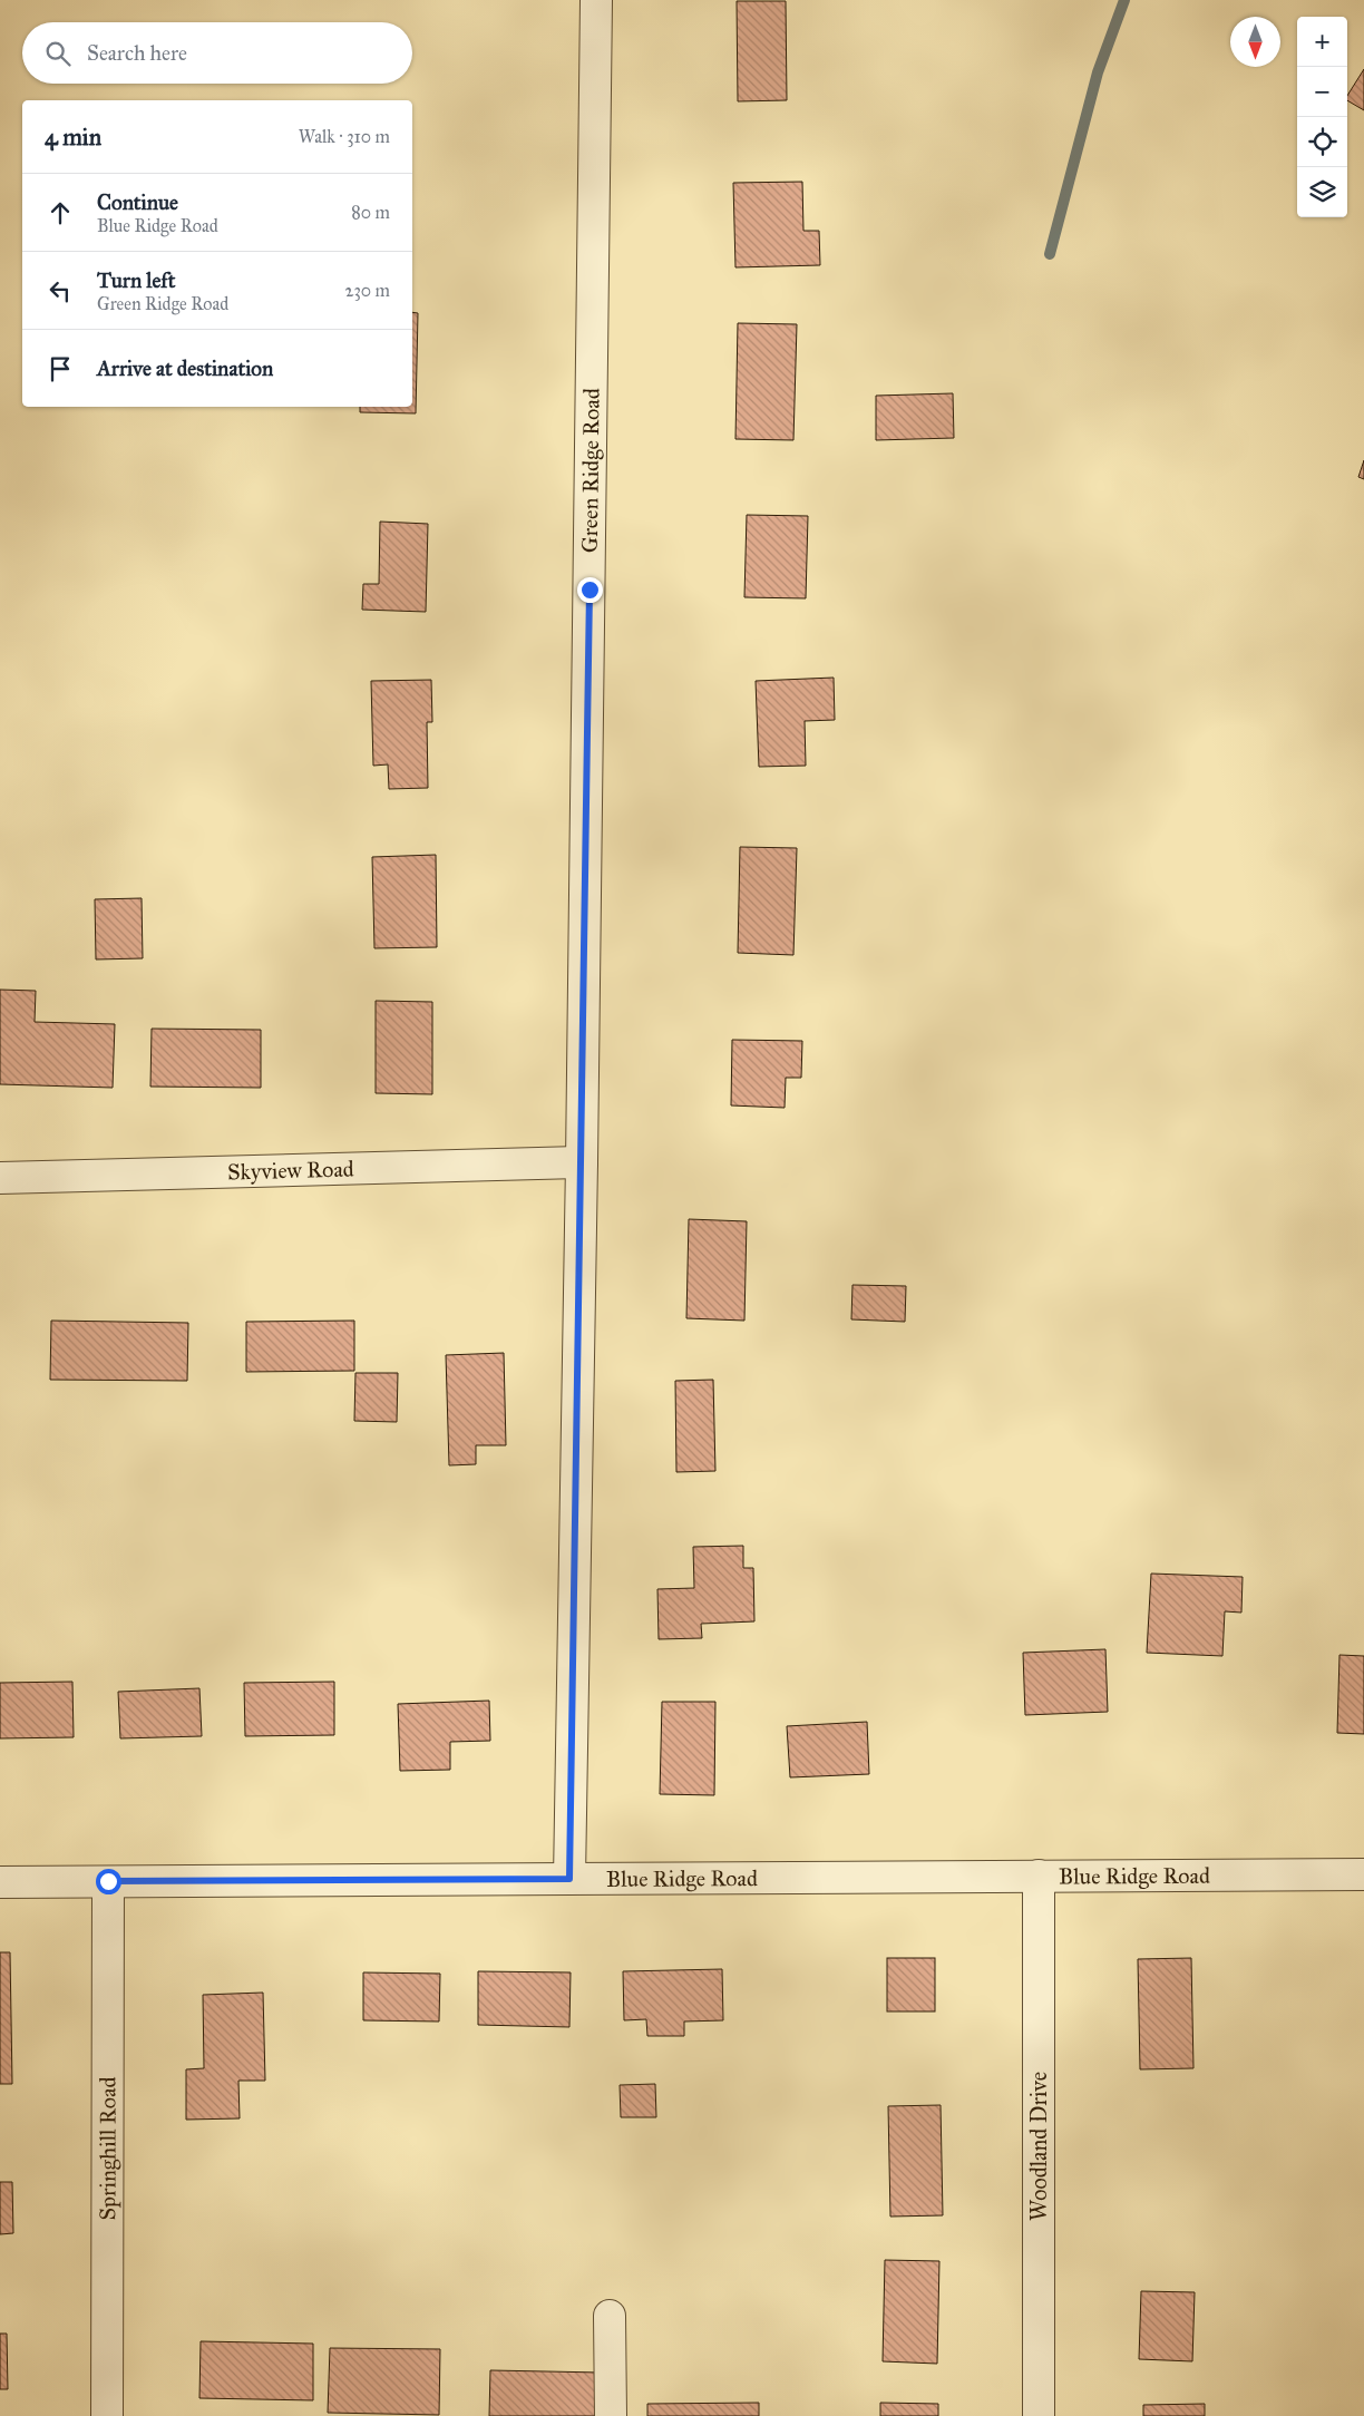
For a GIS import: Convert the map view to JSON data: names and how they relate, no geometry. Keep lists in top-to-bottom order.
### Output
{
  "streets": {
    "street": [
      "Green Ridge Road",
      "Skyview Road",
      "Blue Ridge Road",
      "Woodland Drive",
      "Springhill Road"
    ]
  },
  "crossings": [
    ["Green Ridge Road", "Skyview Road"],
    ["Green Ridge Road", "Blue Ridge Road"],
    ["Blue Ridge Road", "Woodland Drive"],
    ["Blue Ridge Road", "Springhill Road"]
  ],
  "north": "bottom",
  "page": {
    "map_buttons": ["+", "−"],
    "search": "Search here",
    "heading": ["4 min", "Walk · 310 m"],
    "list": [
      ["Continue", "Blue Ridge Road", "80 m"],
      ["Turn left", "Green Ridge Road", "230 m"],
      "Arrive at destination"
    ]
  }
}
